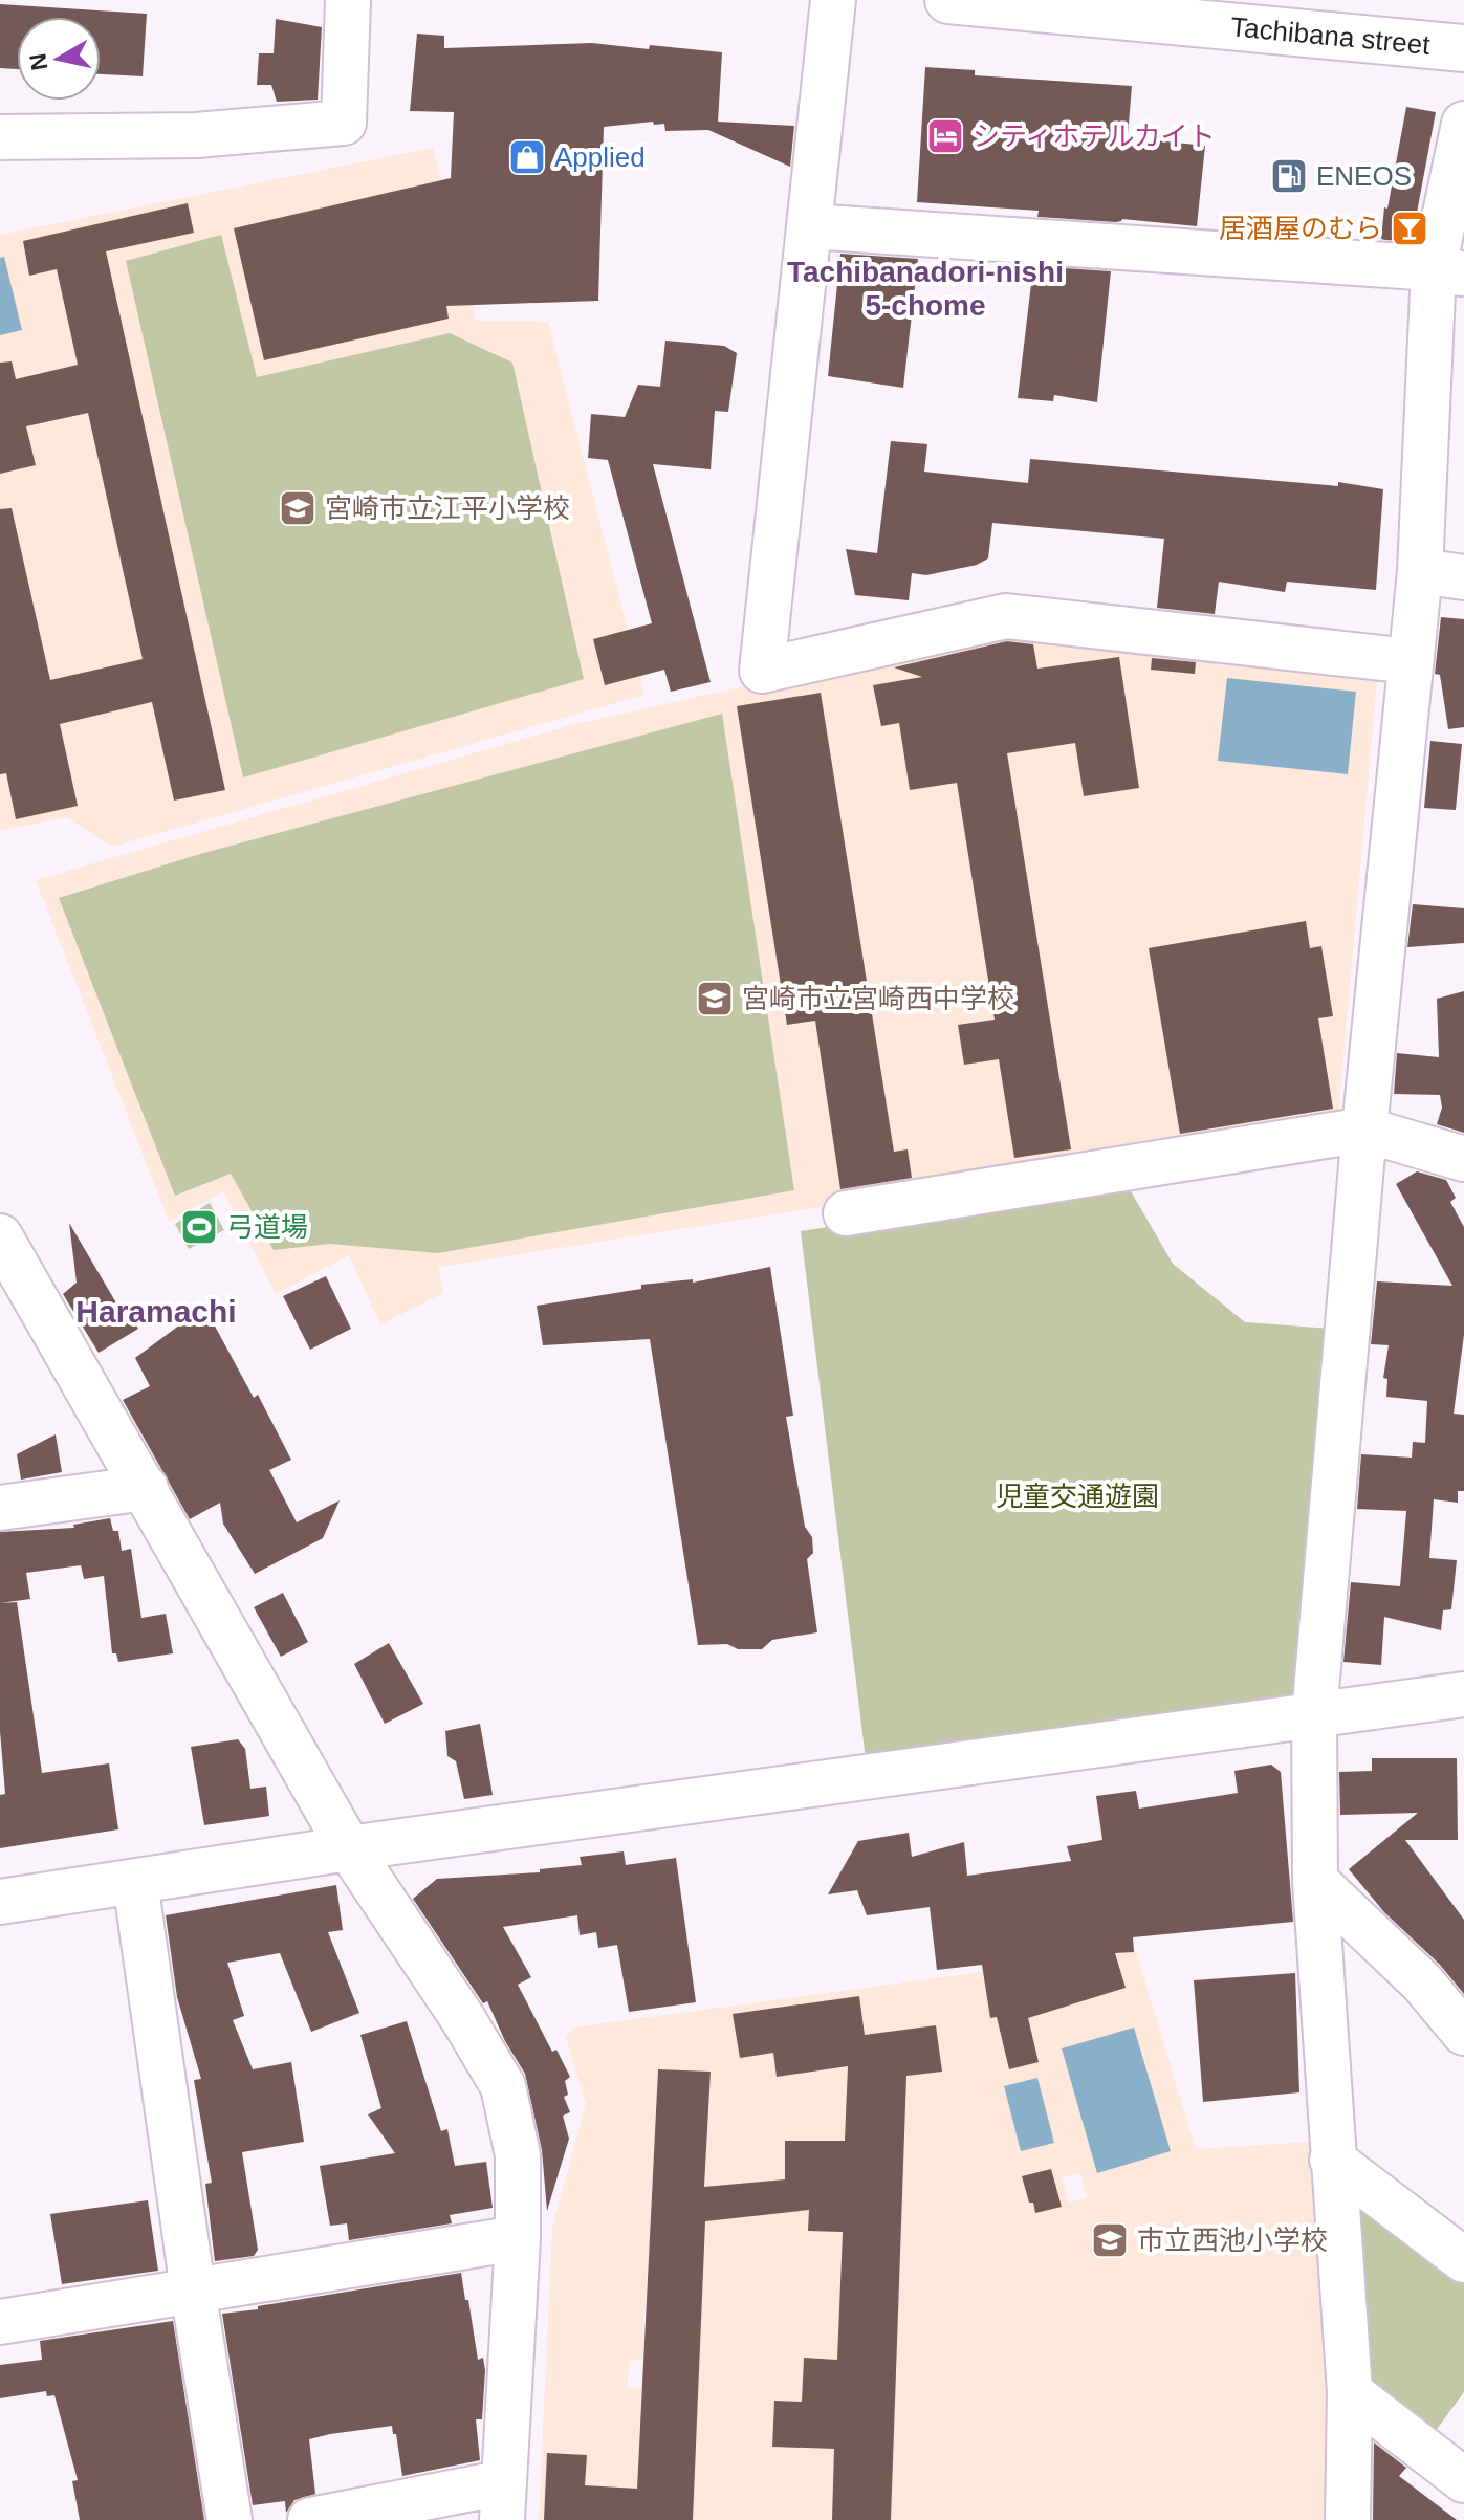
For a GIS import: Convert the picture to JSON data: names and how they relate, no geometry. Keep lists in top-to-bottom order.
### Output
{
  "streets": {
    "highway": ["Tachibana street"]
  },
  "districts": ["Tachibanadori-nishi 5-chome", "Haramachi"],
  "parks": ["児童交通遊園"],
  "places": {
    "hotel": ["シティホテルカイト"],
    "shop": ["Applied"],
    "fuel station": ["ENEOS"],
    "bar": ["居酒屋のむら"],
    "school or university": ["宮崎市立江平小学校", "宮崎市立宮崎西中学校", "市立西池小学校"],
    "sports": ["弓道場"]
  },
  "north": "left"
}
